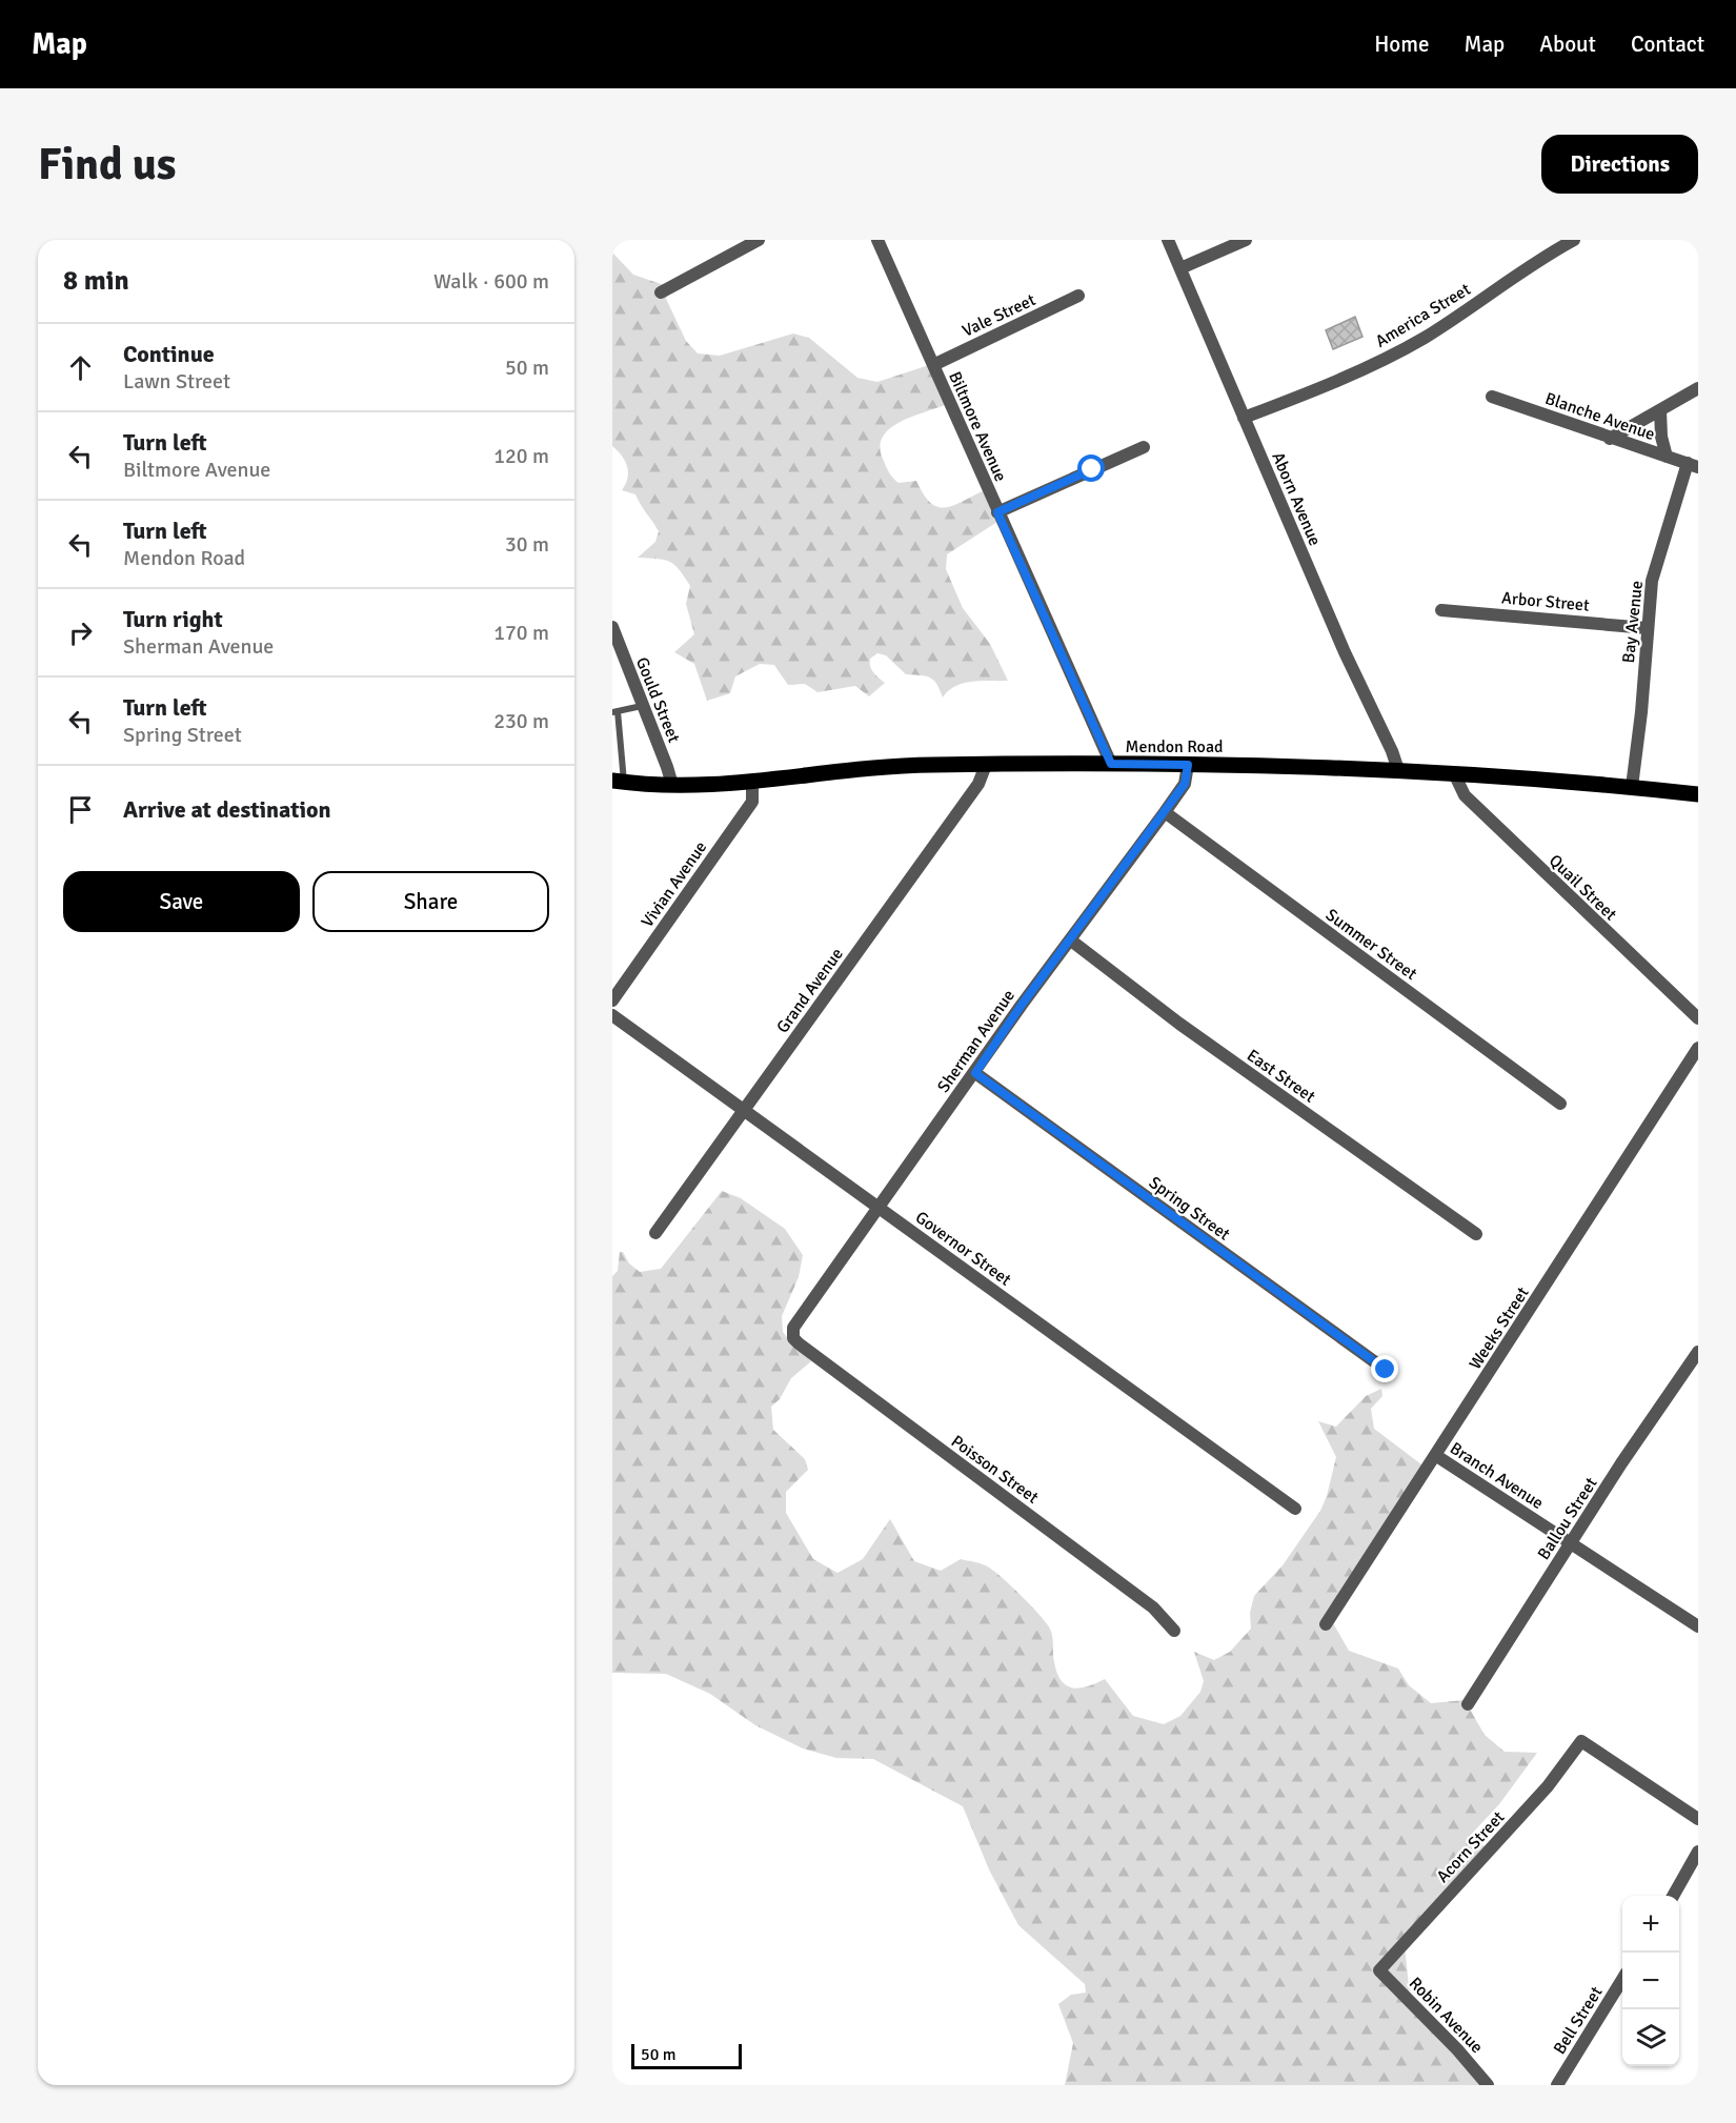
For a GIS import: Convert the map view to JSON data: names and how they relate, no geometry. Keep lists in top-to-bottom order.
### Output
{
  "streets": {
    "main road": ["Mendon Road"],
    "street": [
      "Vale Street",
      "America Street",
      "Blanche Avenue",
      "Biltmore Avenue",
      "Aborn Avenue",
      "Arbor Street",
      "Bay Avenue",
      "Gould Street",
      "Vivian Avenue",
      "Quail Street",
      "Summer Street",
      "Grand Avenue",
      "Sherman Avenue",
      "East Street",
      "Spring Street",
      "Governor Street",
      "Weeks Street",
      "Poisson Street",
      "Branch Avenue",
      "Ballou Street",
      "Acorn Street",
      "Robin Avenue",
      "Bell Street"
    ]
  },
  "crossings": [
    ["Vale Street", "Biltmore Avenue"],
    ["America Street", "Aborn Avenue"],
    ["Blanche Avenue", "Bay Avenue"],
    ["Biltmore Avenue", "Mendon Road"],
    ["Aborn Avenue", "Mendon Road"],
    ["Arbor Street", "Bay Avenue"],
    ["Bay Avenue", "Mendon Road"],
    ["Gould Street", "Mendon Road"],
    ["Mendon Road", "Vivian Avenue"],
    ["Mendon Road", "Quail Street"],
    ["Mendon Road", "Grand Avenue"],
    ["Mendon Road", "Sherman Avenue"],
    ["Summer Street", "Sherman Avenue"],
    ["Grand Avenue", "Governor Street"],
    ["Sherman Avenue", "East Street"],
    ["Sherman Avenue", "Spring Street"],
    ["Sherman Avenue", "Governor Street"],
    ["Sherman Avenue", "Poisson Street"],
    ["Weeks Street", "Branch Avenue"],
    ["Branch Avenue", "Ballou Street"],
    ["Acorn Street", "Robin Avenue"]
  ],
  "scale_bar": "50 m",
  "page": {
    "header": "Map",
    "nav": [
      "Home",
      "Map",
      "About",
      "Contact"
    ],
    "buttons": [
      "Directions",
      ["Save", "Share"]
    ],
    "title": "Find us",
    "heading": ["8 min", "Walk · 600 m"],
    "list": [
      ["Continue", "Lawn Street", "50 m"],
      ["Turn left", "Biltmore Avenue", "120 m"],
      ["Turn left", "Mendon Road", "30 m"],
      ["Turn right", "Sherman Avenue", "170 m"],
      ["Turn left", "Spring Street", "230 m"],
      "Arrive at destination"
    ],
    "map_buttons": ["+", "−"],
    "scale": "50 m"
  }
}
